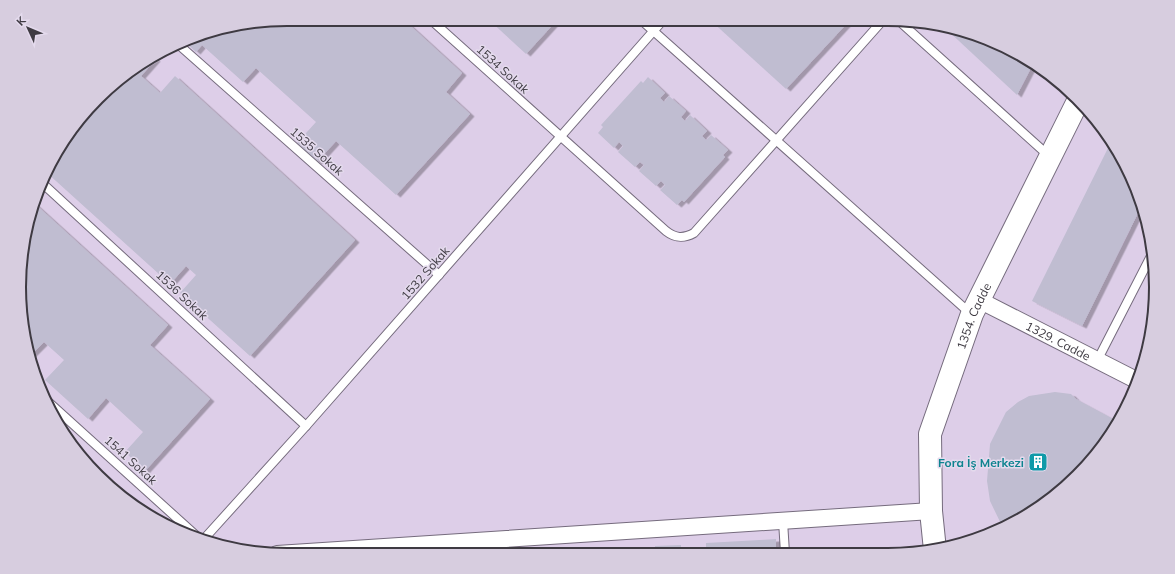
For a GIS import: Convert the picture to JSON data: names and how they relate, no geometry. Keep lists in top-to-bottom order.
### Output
{
  "streets": {
    "main road": ["1354. Cadde"],
    "street": ["1329. Cadde"],
    "lane": [
      "1534 Sokak",
      "1535 Sokak",
      "1532 Sokak",
      "1536 Sokak",
      "1541 Sokak"
    ]
  },
  "crossings": [
    ["1534 Sokak", "1532 Sokak"],
    ["1535 Sokak", "1532 Sokak"],
    ["1532 Sokak", "1536 Sokak"],
    ["1354. Cadde", "1329. Cadde"]
  ],
  "places": {
    "building": ["Fora İş Merkezi"]
  },
  "north": "top left"
}
